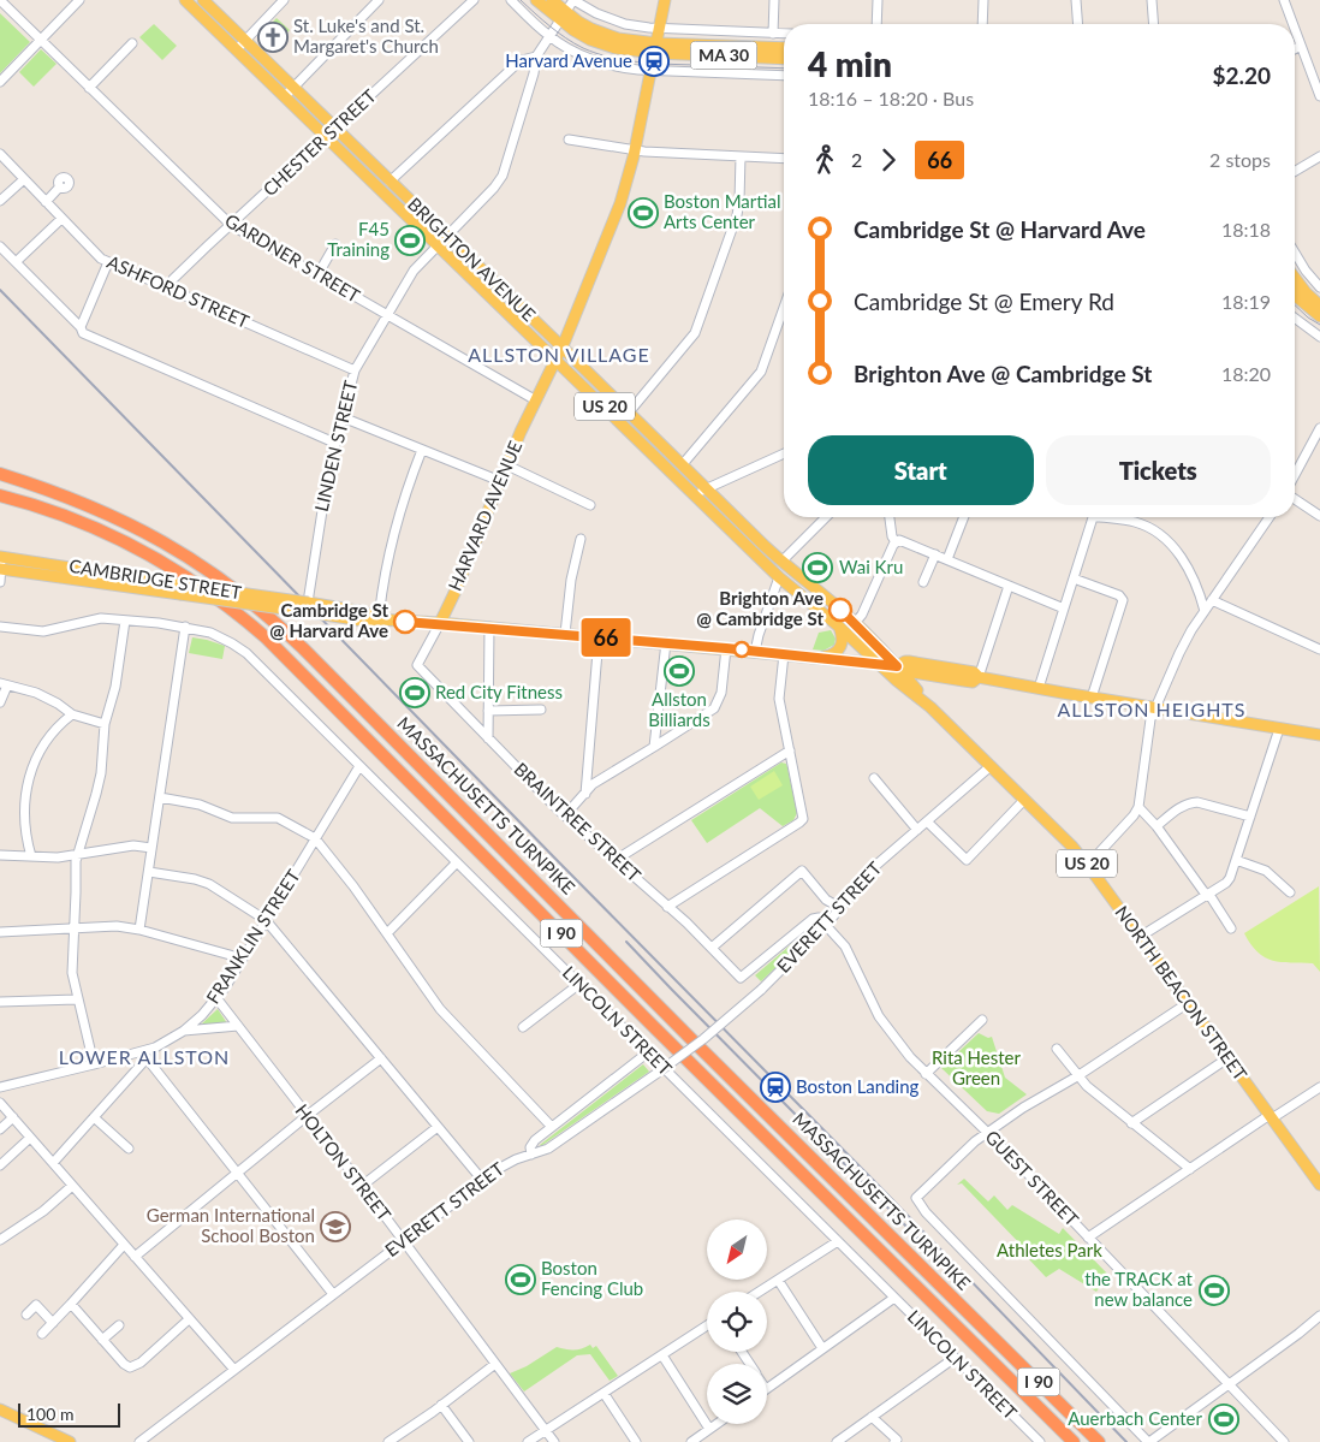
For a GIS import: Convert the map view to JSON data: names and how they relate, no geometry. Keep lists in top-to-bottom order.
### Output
{
  "streets": {
    "highway": ["MASSACHUSETTS TURNPIKE", "I 90"],
    "main road": [
      "MA 30",
      "BRIGHTON AVENUE",
      "US 20",
      "HARVARD AVENUE",
      "CAMBRIDGE STREET",
      "NORTH BEACON STREET"
    ],
    "street": [
      "CHESTER STREET",
      "GARDNER STREET",
      "ASHFORD STREET",
      "LINDEN STREET",
      "BRAINTREE STREET",
      "EVERETT STREET",
      "FRANKLIN STREET",
      "LINCOLN STREET",
      "HOLTON STREET",
      "GUEST STREET"
    ]
  },
  "crossings": [
    ["MA 30", "HARVARD AVENUE"],
    ["CHESTER STREET", "GARDNER STREET"],
    ["CHESTER STREET", "BRIGHTON AVENUE"],
    ["CHESTER STREET", "ASHFORD STREET"],
    ["GARDNER STREET", "LINDEN STREET"],
    ["GARDNER STREET", "HARVARD AVENUE"],
    ["BRIGHTON AVENUE", "LINDEN STREET"],
    ["BRIGHTON AVENUE", "HARVARD AVENUE"],
    ["BRIGHTON AVENUE", "CAMBRIDGE STREET"],
    ["BRIGHTON AVENUE", "NORTH BEACON STREET"],
    ["ASHFORD STREET", "LINDEN STREET"],
    ["LINDEN STREET", "CAMBRIDGE STREET"],
    ["HARVARD AVENUE", "CAMBRIDGE STREET"],
    ["HARVARD AVENUE", "BRAINTREE STREET"],
    ["CAMBRIDGE STREET", "BRAINTREE STREET"],
    ["CAMBRIDGE STREET", "NORTH BEACON STREET"],
    ["BRAINTREE STREET", "EVERETT STREET"],
    ["BRAINTREE STREET", "GUEST STREET"],
    ["EVERETT STREET", "NORTH BEACON STREET"],
    ["EVERETT STREET", "HOLTON STREET"],
    ["EVERETT STREET", "GUEST STREET"],
    ["FRANKLIN STREET", "LINCOLN STREET"],
    ["FRANKLIN STREET", "HOLTON STREET"]
  ],
  "districts": ["ALLSTON VILLAGE", "ALLSTON HEIGHTS", "LOWER ALLSTON"],
  "parks": ["Rita Hester Green", "Athletes Park"],
  "places": {
    "church": ["St. Luke's and St. Margaret's Church"],
    "station": ["Harvard Avenue", "Boston Landing"],
    "sports": [
      "Boston Martial Arts Center",
      "F45 Training",
      "Wai Kru",
      "Allston Billiards",
      "Red City Fitness",
      "Boston Fencing Club",
      "the TRACK at new balance",
      "Auerbach Center"
    ],
    "other": ["Brighton Ave @ Cambridge St", "Cambridge St @ Harvard Ave"],
    "school or university": ["German International School Boston"]
  },
  "lines": ["bus line 66"],
  "scale_bar": "100 m",
  "north": "bottom left",
  "page": {
    "on_map": "66",
    "heading": ["4 min", "18:16 – 18:20 · Bus", "$2.20"],
    "legs": ["2", "66", "2 stops"],
    "list": [
      {
        "name": "Cambridge St @ Harvard Ave",
        "value": "18:18"
      },
      {
        "name": "Cambridge St @ Emery Rd",
        "value": "18:19"
      },
      {
        "name": "Brighton Ave @ Cambridge St",
        "value": "18:20"
      }
    ],
    "buttons": ["Start", "Tickets"],
    "scale": "100 m"
  }
}
